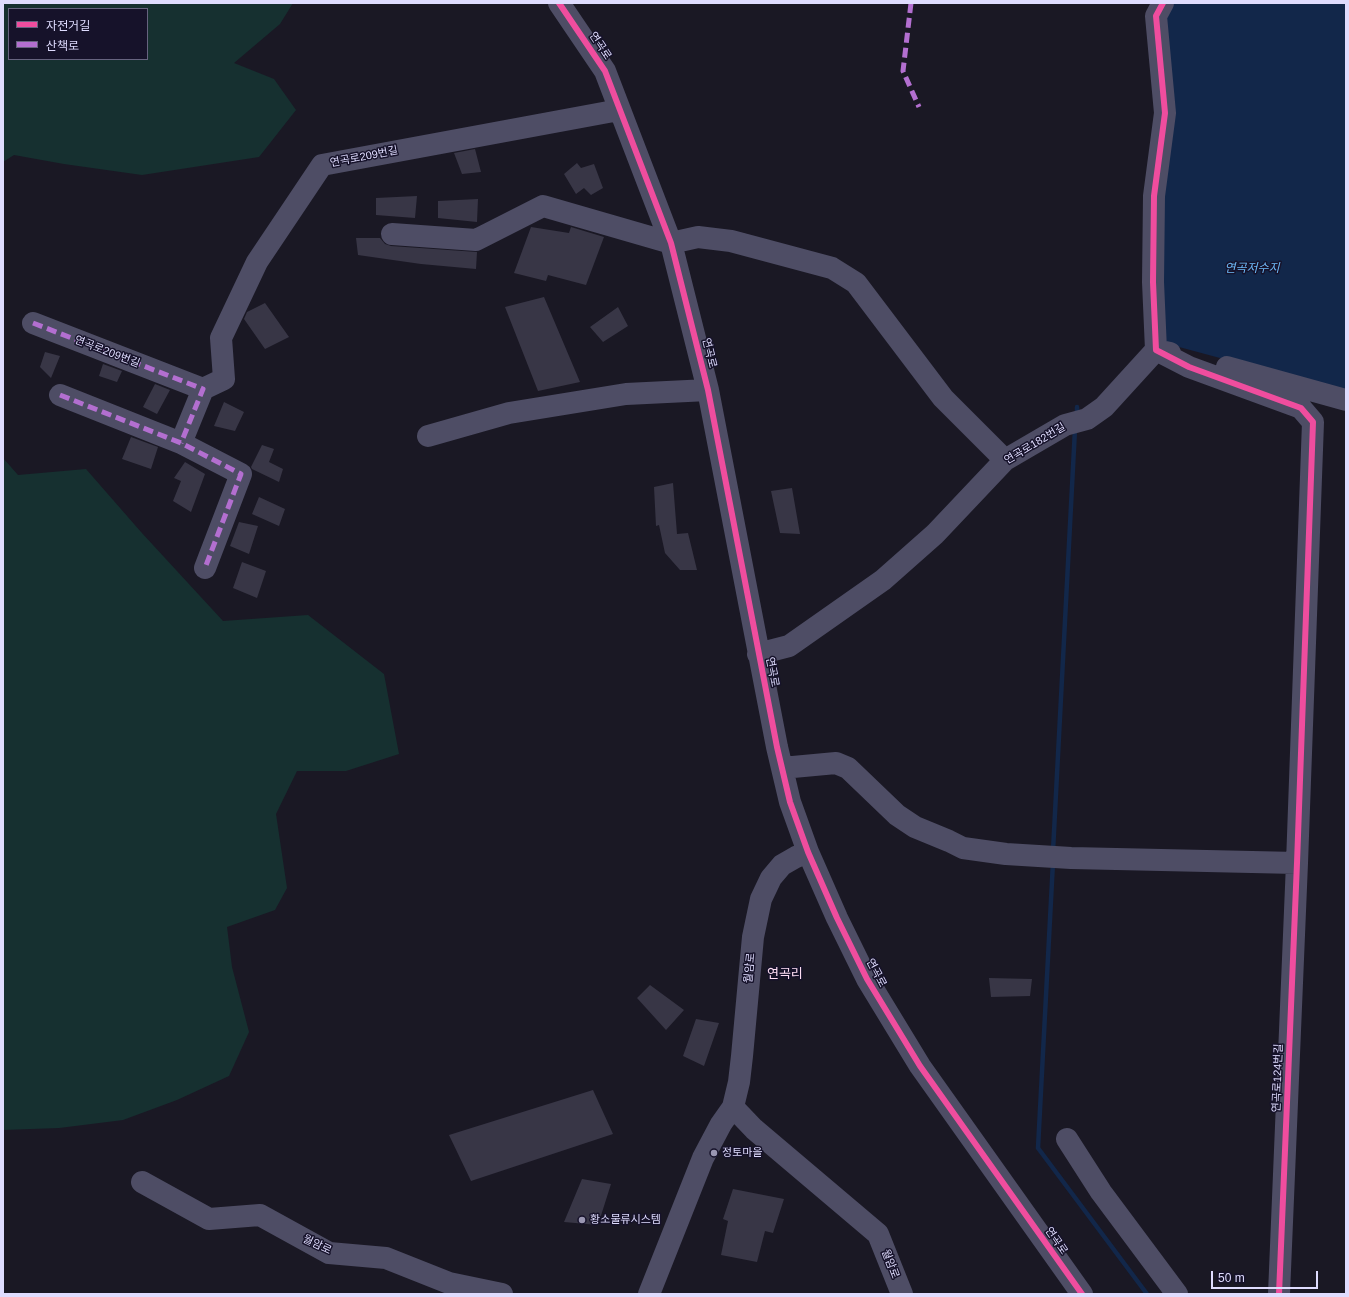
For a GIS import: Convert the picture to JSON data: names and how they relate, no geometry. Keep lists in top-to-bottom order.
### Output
{
  "streets": {
    "street": [
      "연곡로",
      "연곡로209번길",
      "연곡로182번길",
      "월암로",
      "연곡로124번길"
    ]
  },
  "crossings": [
    ["연곡로", "연곡로209번길"],
    ["연곡로", "연곡로182번길"],
    ["연곡로", "월암로"],
    ["연곡로182번길", "연곡로124번길"]
  ],
  "districts": ["연곡리"],
  "water": ["연곡저수지"],
  "places": ["정토마을", "황소물류시스템"],
  "legend": ["자전거길", "산책로"],
  "scale_bar": "50 m"
}
